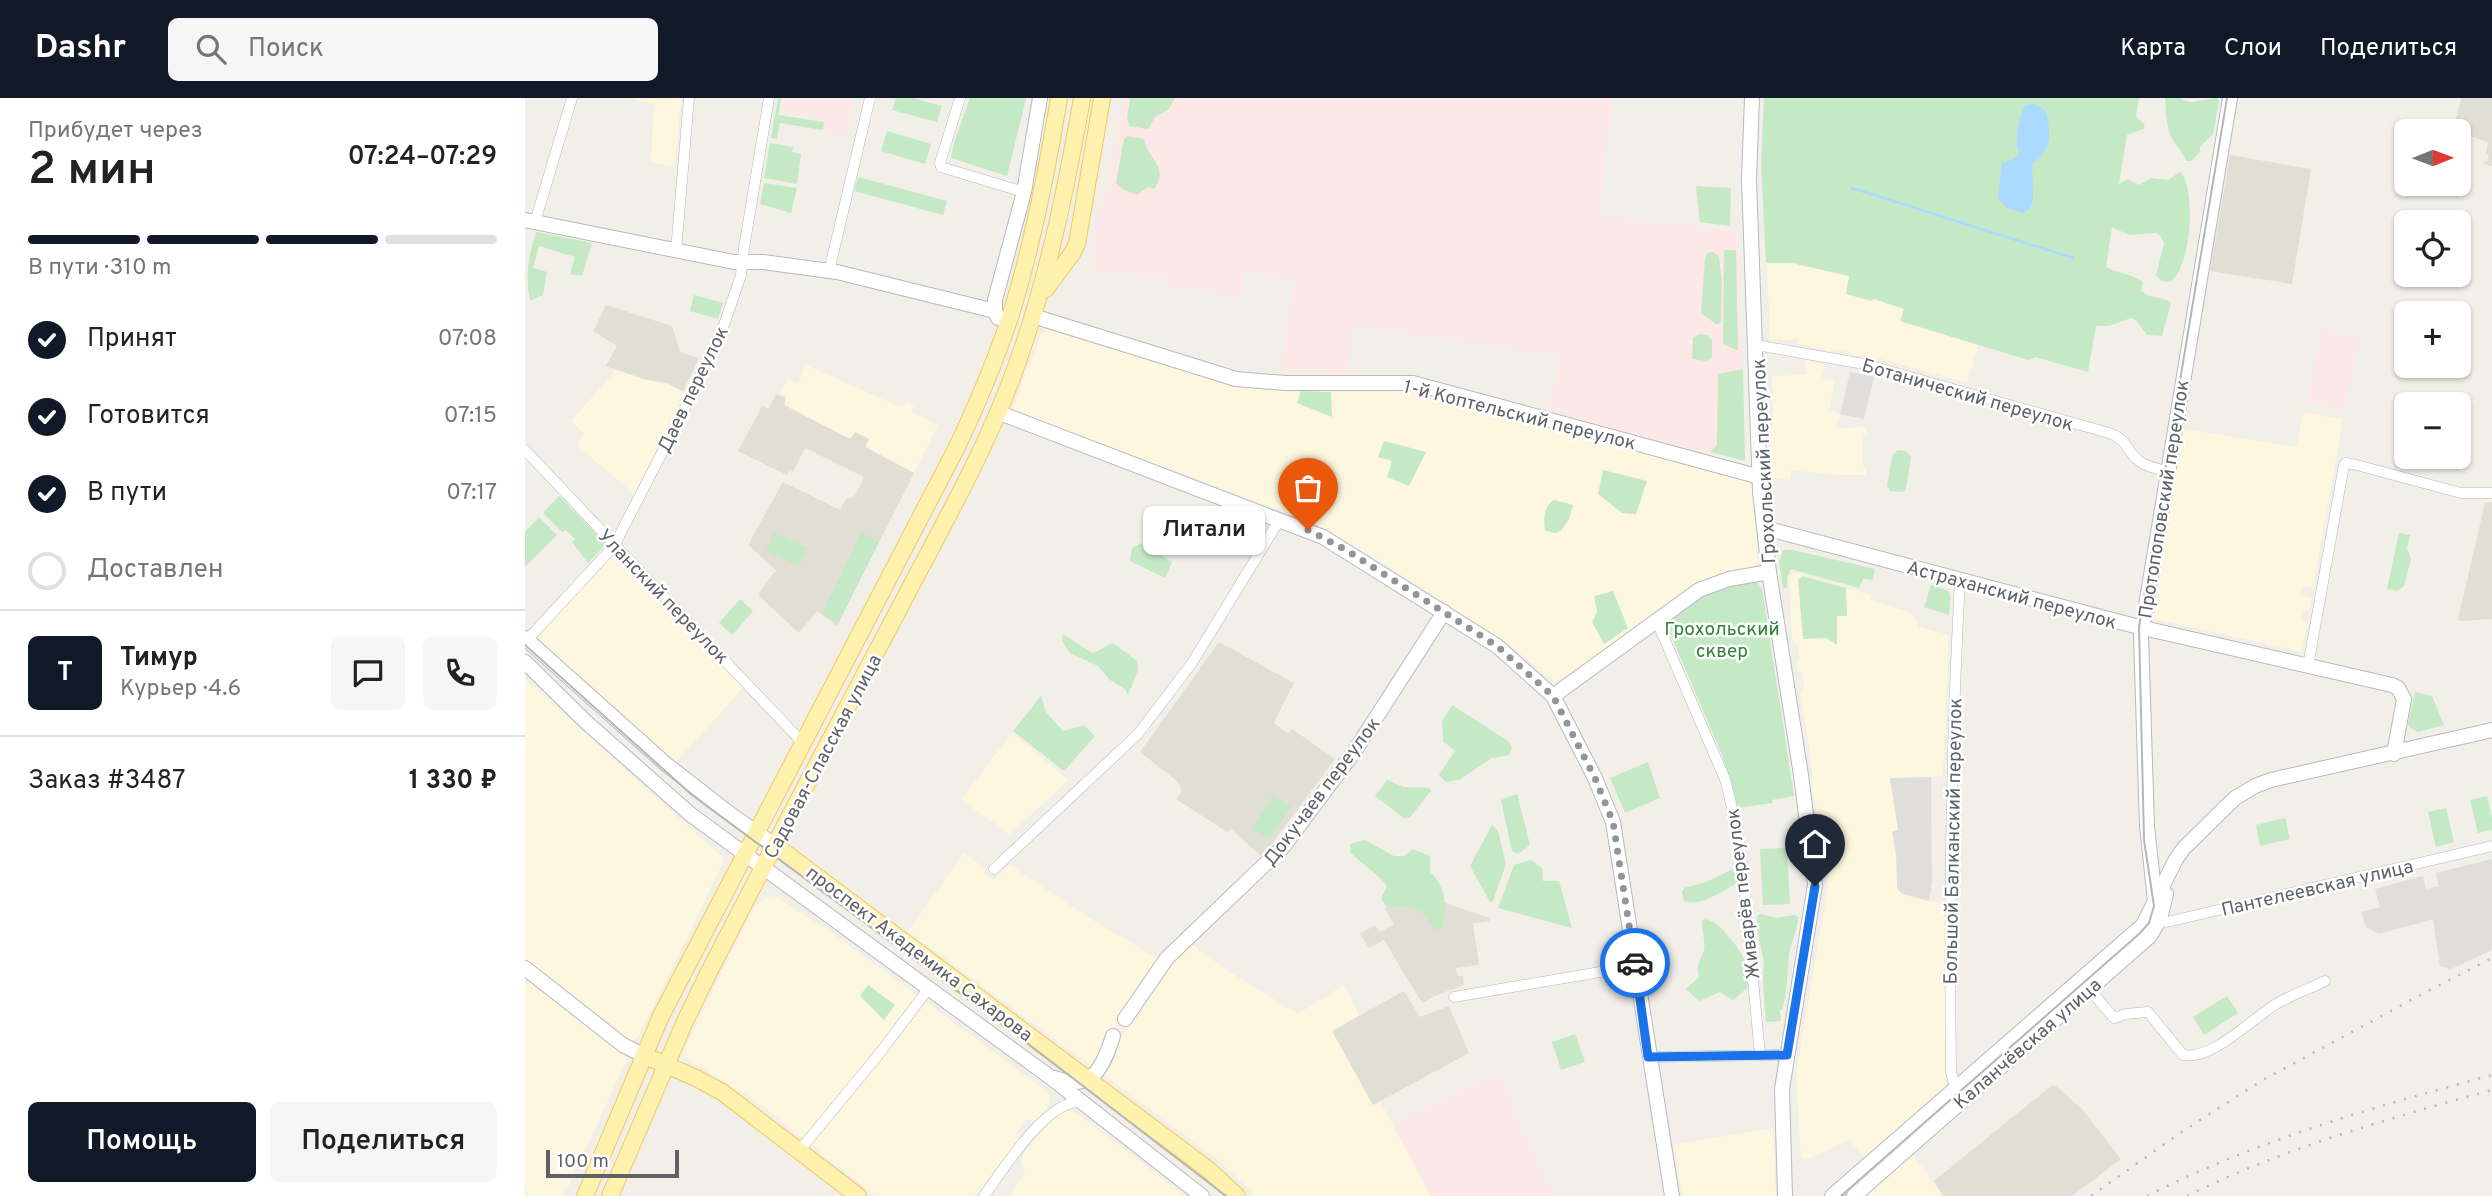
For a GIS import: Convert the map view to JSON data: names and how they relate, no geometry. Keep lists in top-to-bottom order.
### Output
{
  "streets": {
    "main road": ["Садовая-Спасская улица", "проспект Академика Сахарова"],
    "street": [
      "Даев переулок",
      "Ботанический переулок",
      "1-й Коптельский переулок",
      "Грохольский переулок",
      "Протопоповский переулок",
      "Астраханский переулок",
      "Уланский переулок",
      "Докучаев переулок",
      "Большой Балканский переулок",
      "Пантелеевская улица",
      "Живарёв переулок",
      "Каланчёвская улица"
    ]
  },
  "crossings": [
    ["Даев переулок", "Уланский переулок"],
    ["Даев переулок", "проспект Академика Сахарова"],
    ["Ботанический переулок", "Грохольский переулок"],
    ["Ботанический переулок", "Протопоповский переулок"],
    ["1-й Коптельский переулок", "Грохольский переулок"],
    ["1-й Коптельский переулок", "Садовая-Спасская улица"],
    ["Грохольский переулок", "Астраханский переулок"],
    ["Протопоповский переулок", "Астраханский переулок"],
    ["Протопоповский переулок", "Каланчёвская улица"],
    ["Астраханский переулок", "Большой Балканский переулок"],
    ["Уланский переулок", "Садовая-Спасская улица"],
    ["Садовая-Спасская улица", "проспект Академика Сахарова"],
    ["Большой Балканский переулок", "Каланчёвская улица"],
    ["Пантелеевская улица", "Каланчёвская улица"]
  ],
  "parks": ["Грохольский сквер"],
  "places": ["Литали"],
  "scale_bar": "100 m",
  "north": "right",
  "page": {
    "header": "Dashr",
    "search": "Поиск",
    "nav": ["Карта", "Слои", "Поделиться"],
    "heading": ["2 мин", "Прибудет через", "07:24–07:29"],
    "panel": [
      "Тимур",
      "Курьер · 4.6",
      "Заказ #3487",
      "1 330 ₽"
    ],
    "map_buttons": ["+", "−"],
    "bar": "В пути · 310 m",
    "list": [
      ["Принят", "07:08"],
      ["Готовится", "07:15"],
      ["В пути", "07:17"],
      "Доставлен"
    ],
    "bubble": "Литали",
    "round": "Т",
    "buttons": ["Помощь", "Поделиться"],
    "scale": "100 m"
  }
}
